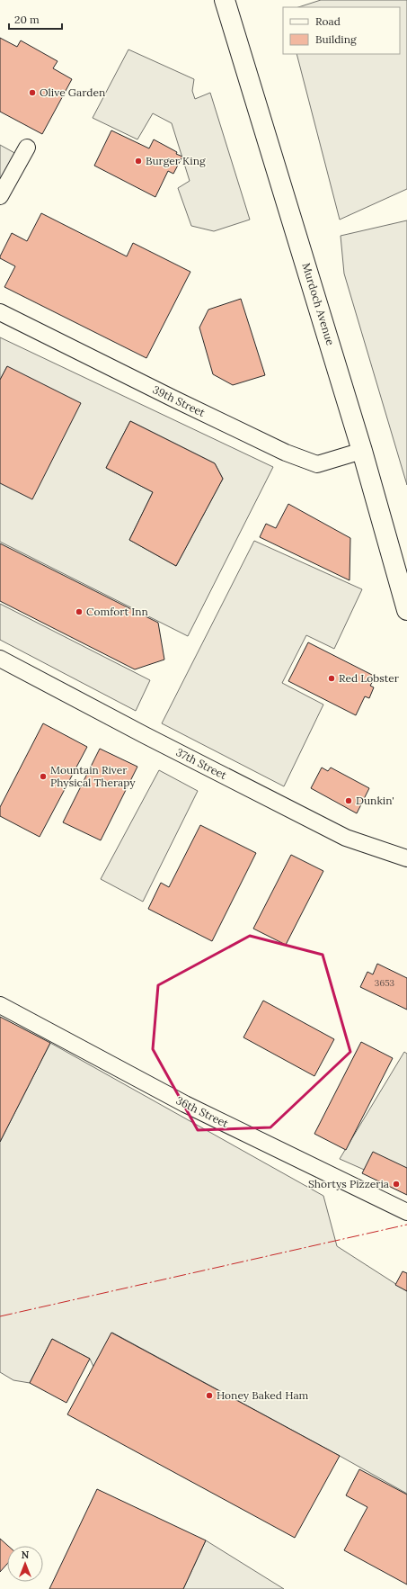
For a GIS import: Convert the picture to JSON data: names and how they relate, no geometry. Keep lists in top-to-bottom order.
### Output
{
  "streets": {
    "main road": ["Murdoch Avenue"],
    "street": ["39th Street", "37th Street", "36th Street"]
  },
  "crossings": [
    ["Murdoch Avenue", "39th Street"]
  ],
  "places": [
    "Olive Garden",
    "Burger King",
    "Comfort Inn",
    "Red Lobster",
    "Mountain River Physical Therapy",
    "Dunkin'",
    "Shortys Pizzeria",
    "Honey Baked Ham"
  ],
  "house_numbers": ["3653"],
  "legend": ["Road", "Building"],
  "scale_bar": "20 m",
  "north": "top"
}
